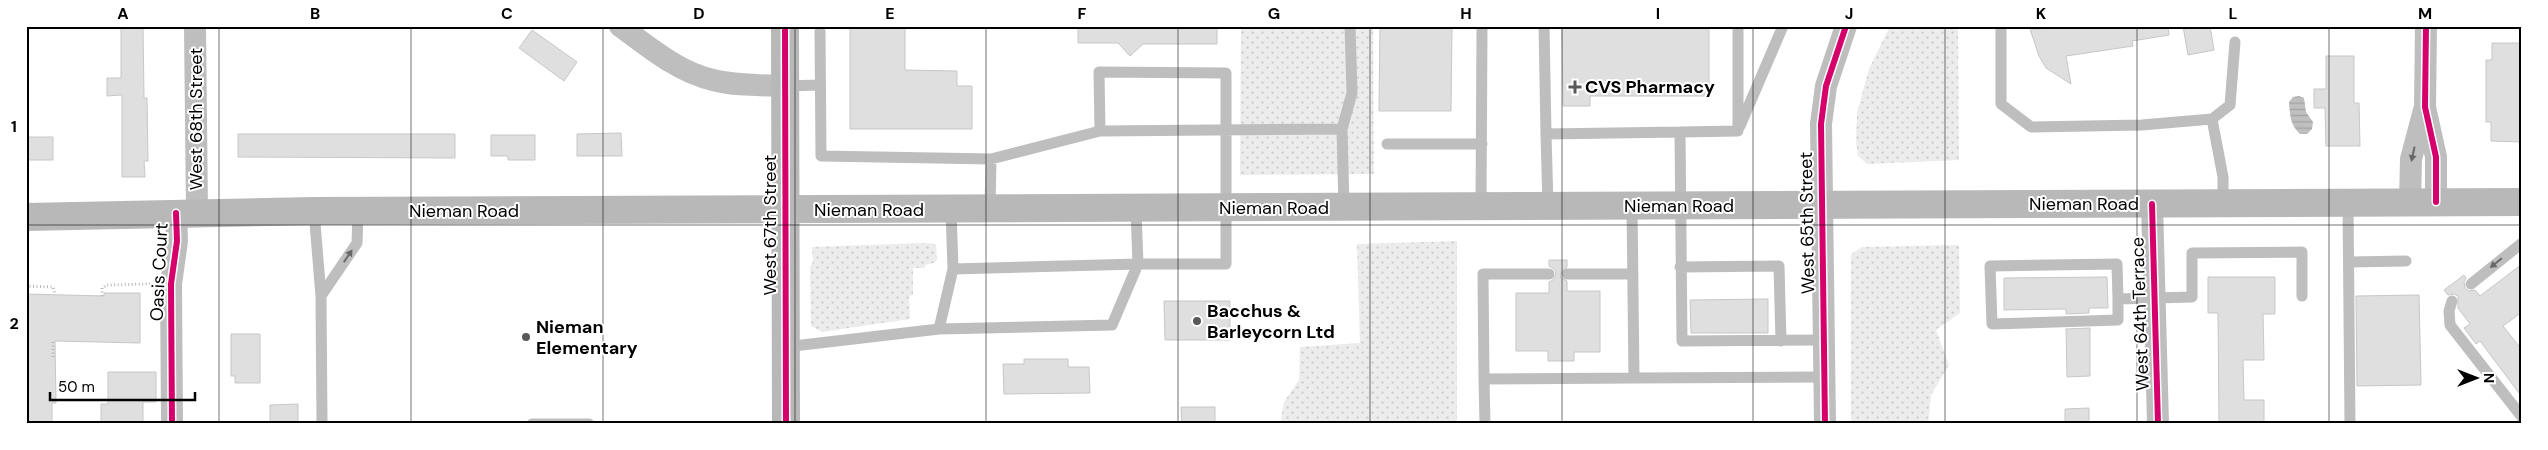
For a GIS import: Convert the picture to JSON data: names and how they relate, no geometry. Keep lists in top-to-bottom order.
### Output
{
  "streets": {
    "main road": ["Nieman Road", "West 67th Street"],
    "street": [
      "West 68th Street",
      "West 65th Street",
      "Oasis Court",
      "West 64th Terrace"
    ]
  },
  "crossings": [
    ["West 68th Street", "Nieman Road"],
    ["West 68th Street", "Oasis Court"],
    ["Nieman Road", "West 65th Street"],
    ["Nieman Road", "West 67th Street"],
    ["Nieman Road", "Oasis Court"],
    ["Nieman Road", "West 64th Terrace"]
  ],
  "places": {
    "health": ["CVS Pharmacy"],
    "other": ["Bacchus & Barleycorn Ltd", "Nieman Elementary"]
  },
  "scale_bar": "50 m",
  "north": "right",
  "grid": {
    "columns": [
      "A",
      "B",
      "C",
      "D",
      "E",
      "F",
      "G",
      "H",
      "I",
      "J",
      "K",
      "L",
      "M"
    ],
    "rows": ["1", "2"]
  }
}
